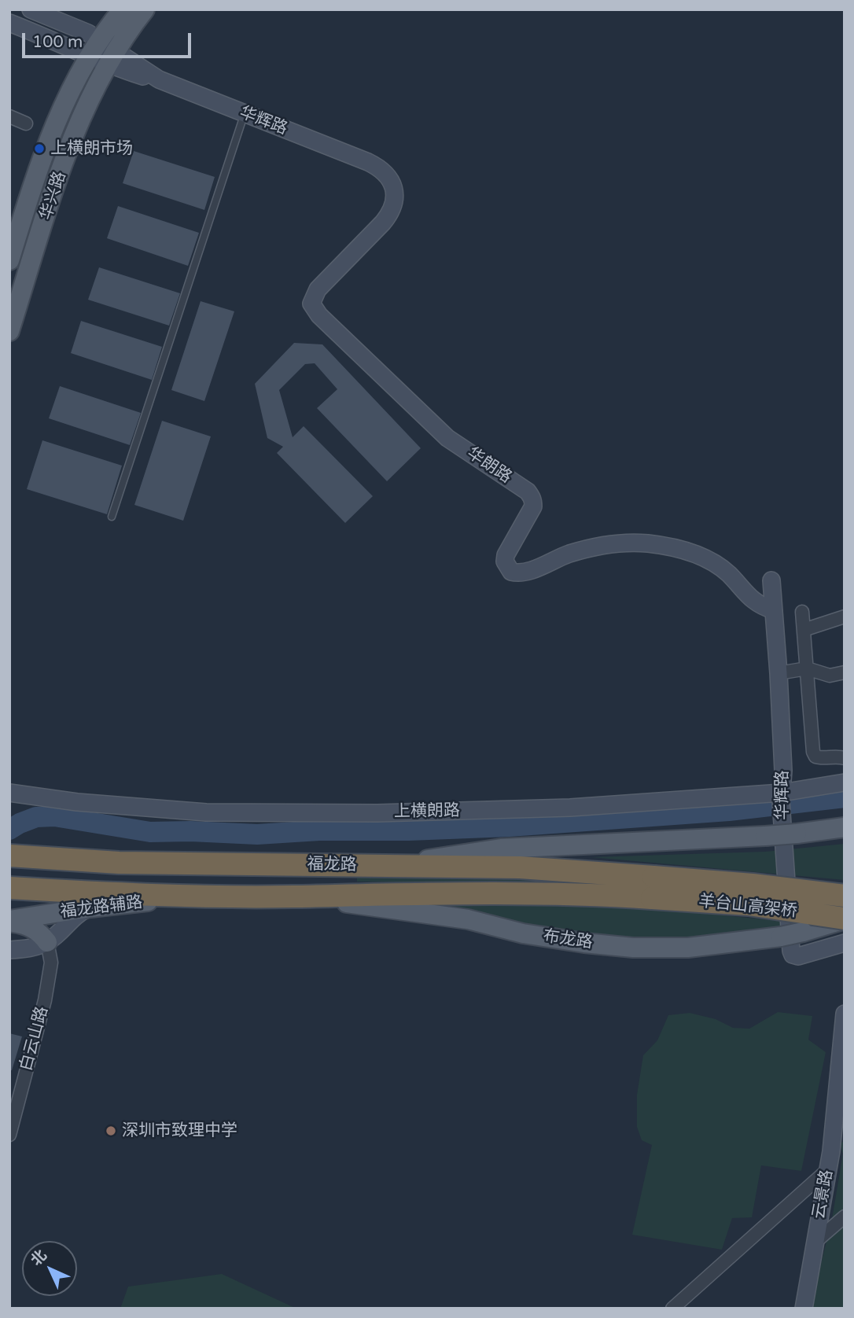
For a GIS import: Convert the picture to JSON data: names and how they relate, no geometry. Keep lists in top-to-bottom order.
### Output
{
  "streets": {
    "highway": ["福龙路", "羊台山高架桥"],
    "main road": ["华兴路", "福龙路辅路", "布龙路"],
    "street": [
      "华辉路",
      "华朗路",
      "上横朗路",
      "白云山路",
      "云景路"
    ]
  },
  "crossings": [
    ["华辉路", "华兴路"],
    ["华辉路", "华朗路"],
    ["华辉路", "上横朗路"],
    ["福龙路", "羊台山高架桥"],
    ["福龙路", "福龙路辅路"],
    ["福龙路", "布龙路"],
    ["羊台山高架桥", "布龙路"]
  ],
  "places": ["上横朗市场", "深圳市致理中学"],
  "scale_bar": "100 m",
  "north": "top left"
}
